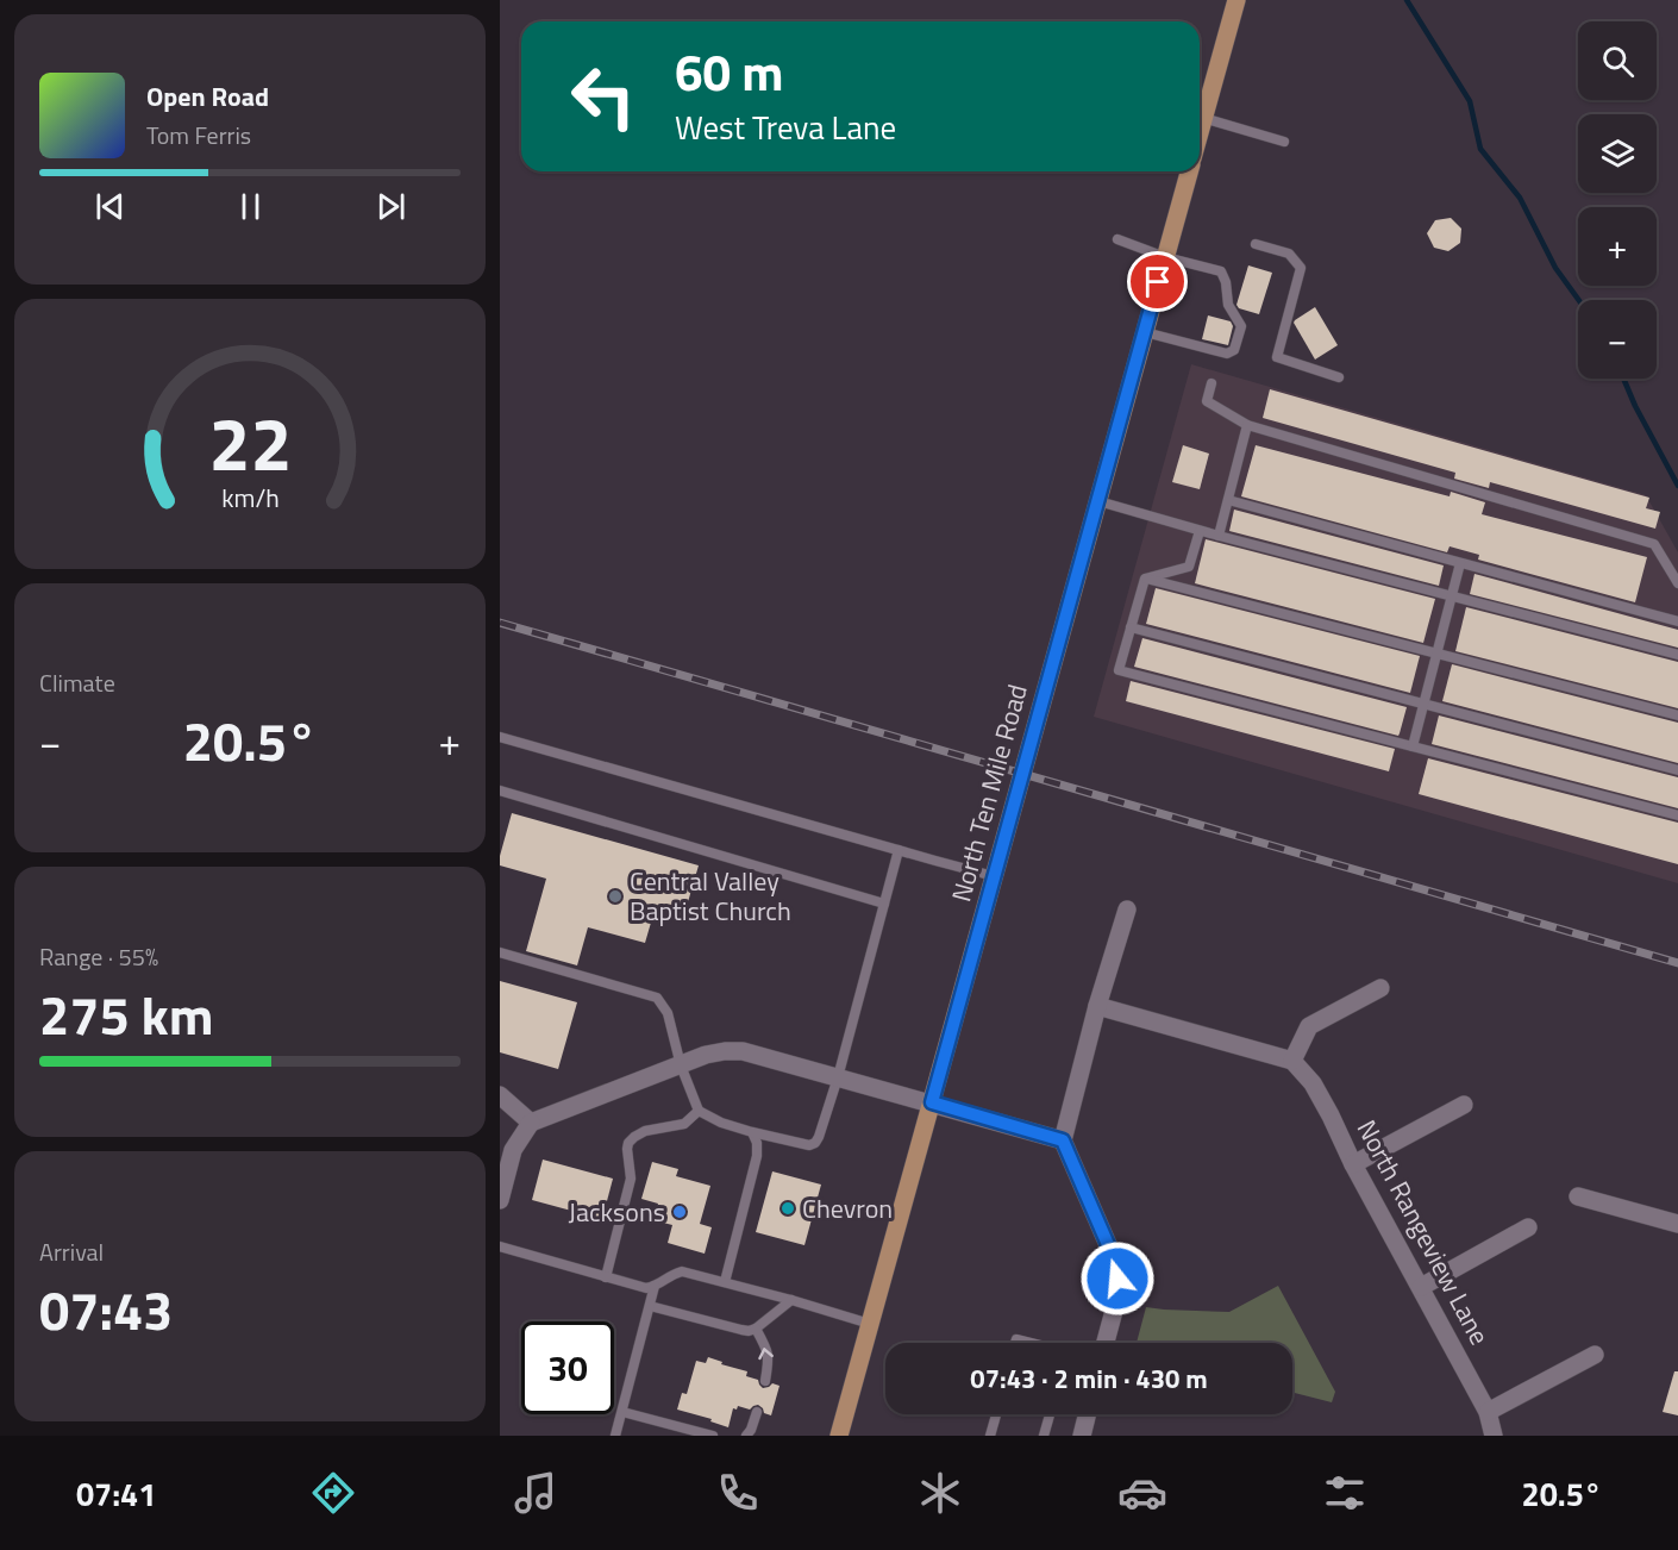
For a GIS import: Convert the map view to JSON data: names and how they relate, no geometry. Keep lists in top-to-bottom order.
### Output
{
  "streets": {
    "main road": ["North Ten Mile Road"],
    "street": ["North Rangeview Lane"]
  },
  "places": ["Central Valley Baptist Church", "Chevron", "Jacksons"],
  "page": {
    "map_buttons": ["+", "−"],
    "turn": ["60 m", "West Treva Lane"],
    "song": ["Open Road", "Tom Ferris"],
    "tile": [
      "Climate",
      ["Range · 55%", "275 km"],
      ["Arrival", "07:43"]
    ],
    "heat": ["−", "20.5°", "+"],
    "limit": "30",
    "trip": "07:43 · 2 min · 430 m",
    "tabs": ["07:41", "20.5°"],
    "gauge": ["22", "km/h"]
  }
}
